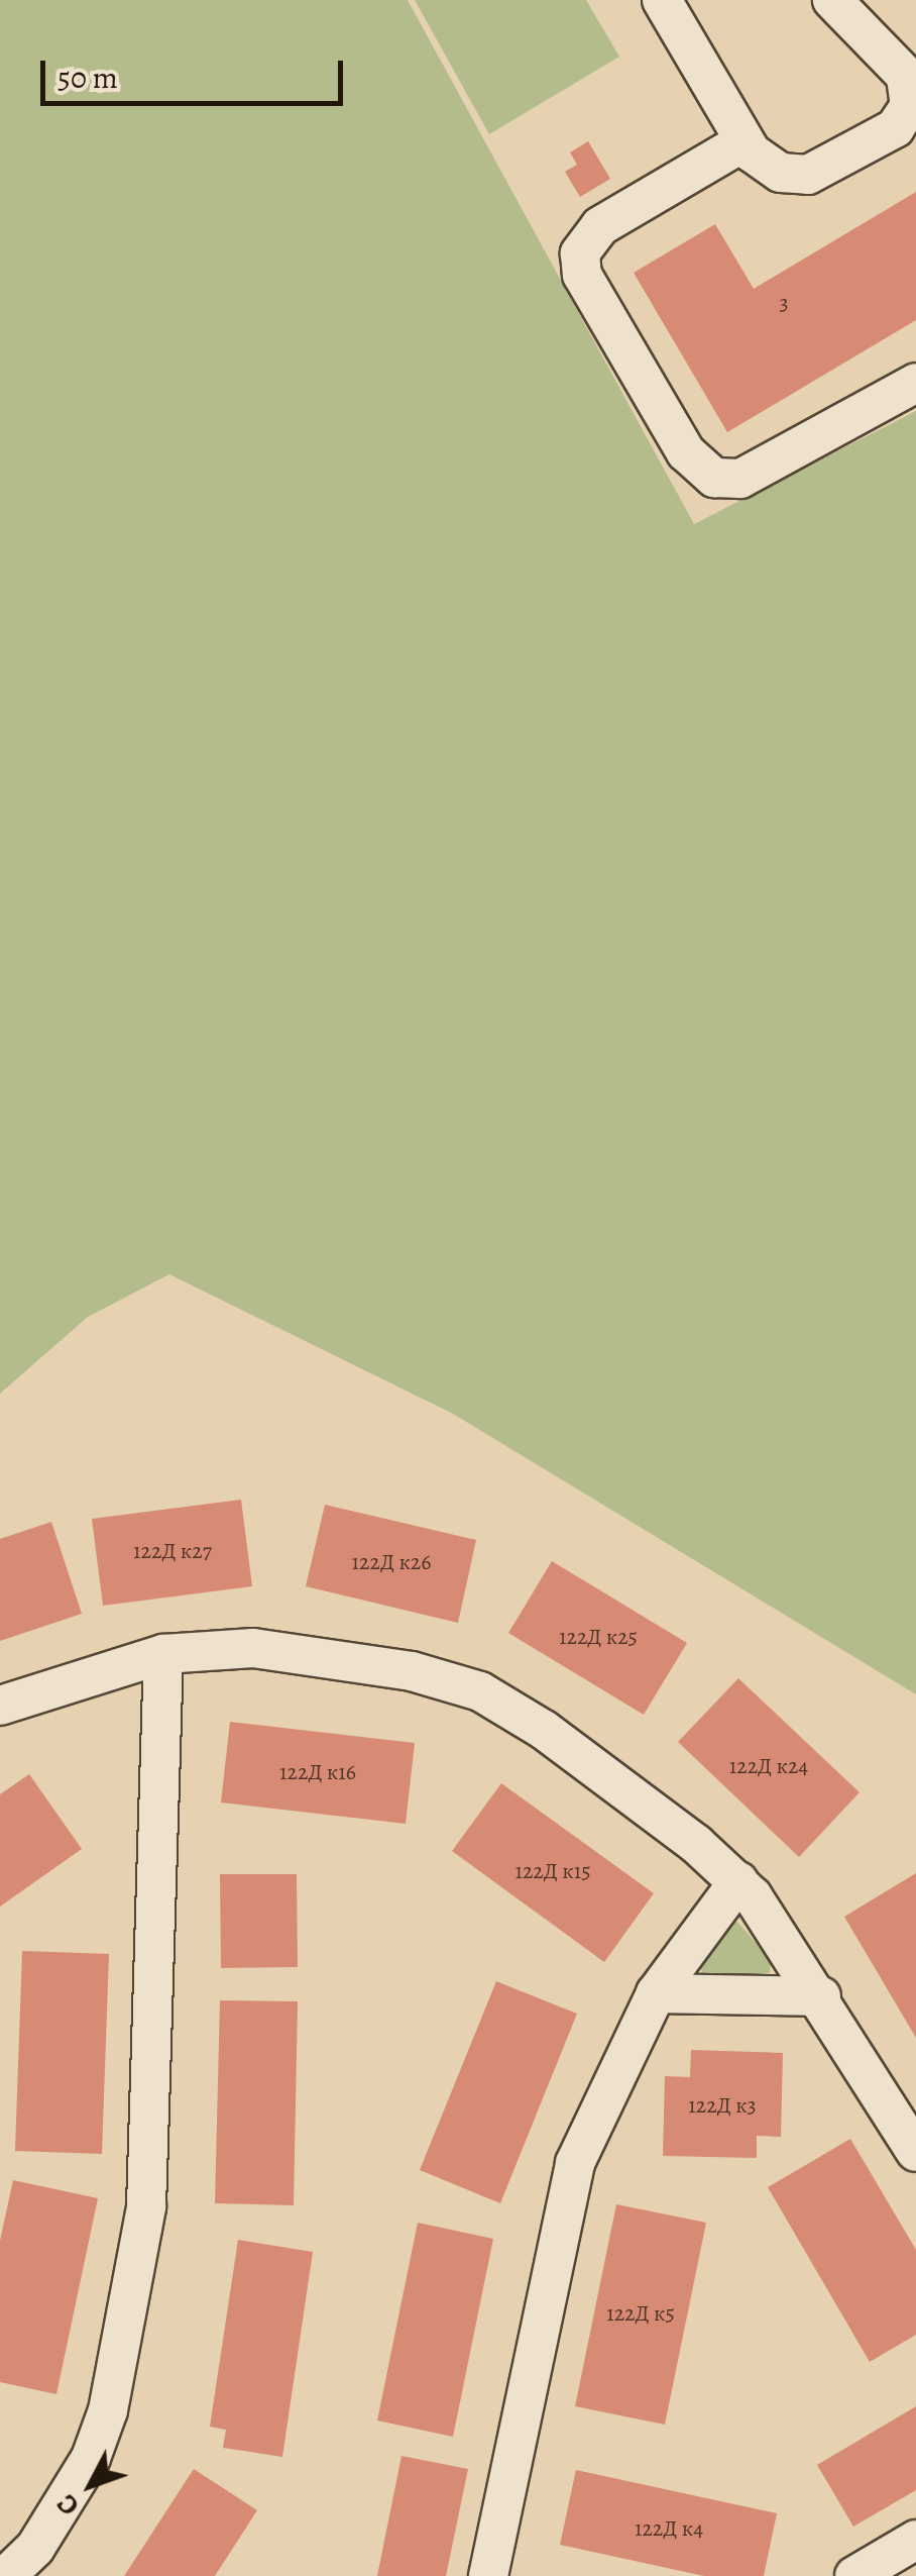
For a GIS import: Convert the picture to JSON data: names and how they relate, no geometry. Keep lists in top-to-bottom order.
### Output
{
  "house_numbers": [
    "3",
    "122Д к27",
    "122Д к26",
    "122Д к25",
    "122Д к24",
    "122Д к16",
    "122Д к15",
    "122Д к3",
    "122Д к5",
    "122Д к4"
  ],
  "scale_bar": "50 m",
  "north": "bottom left"
}
